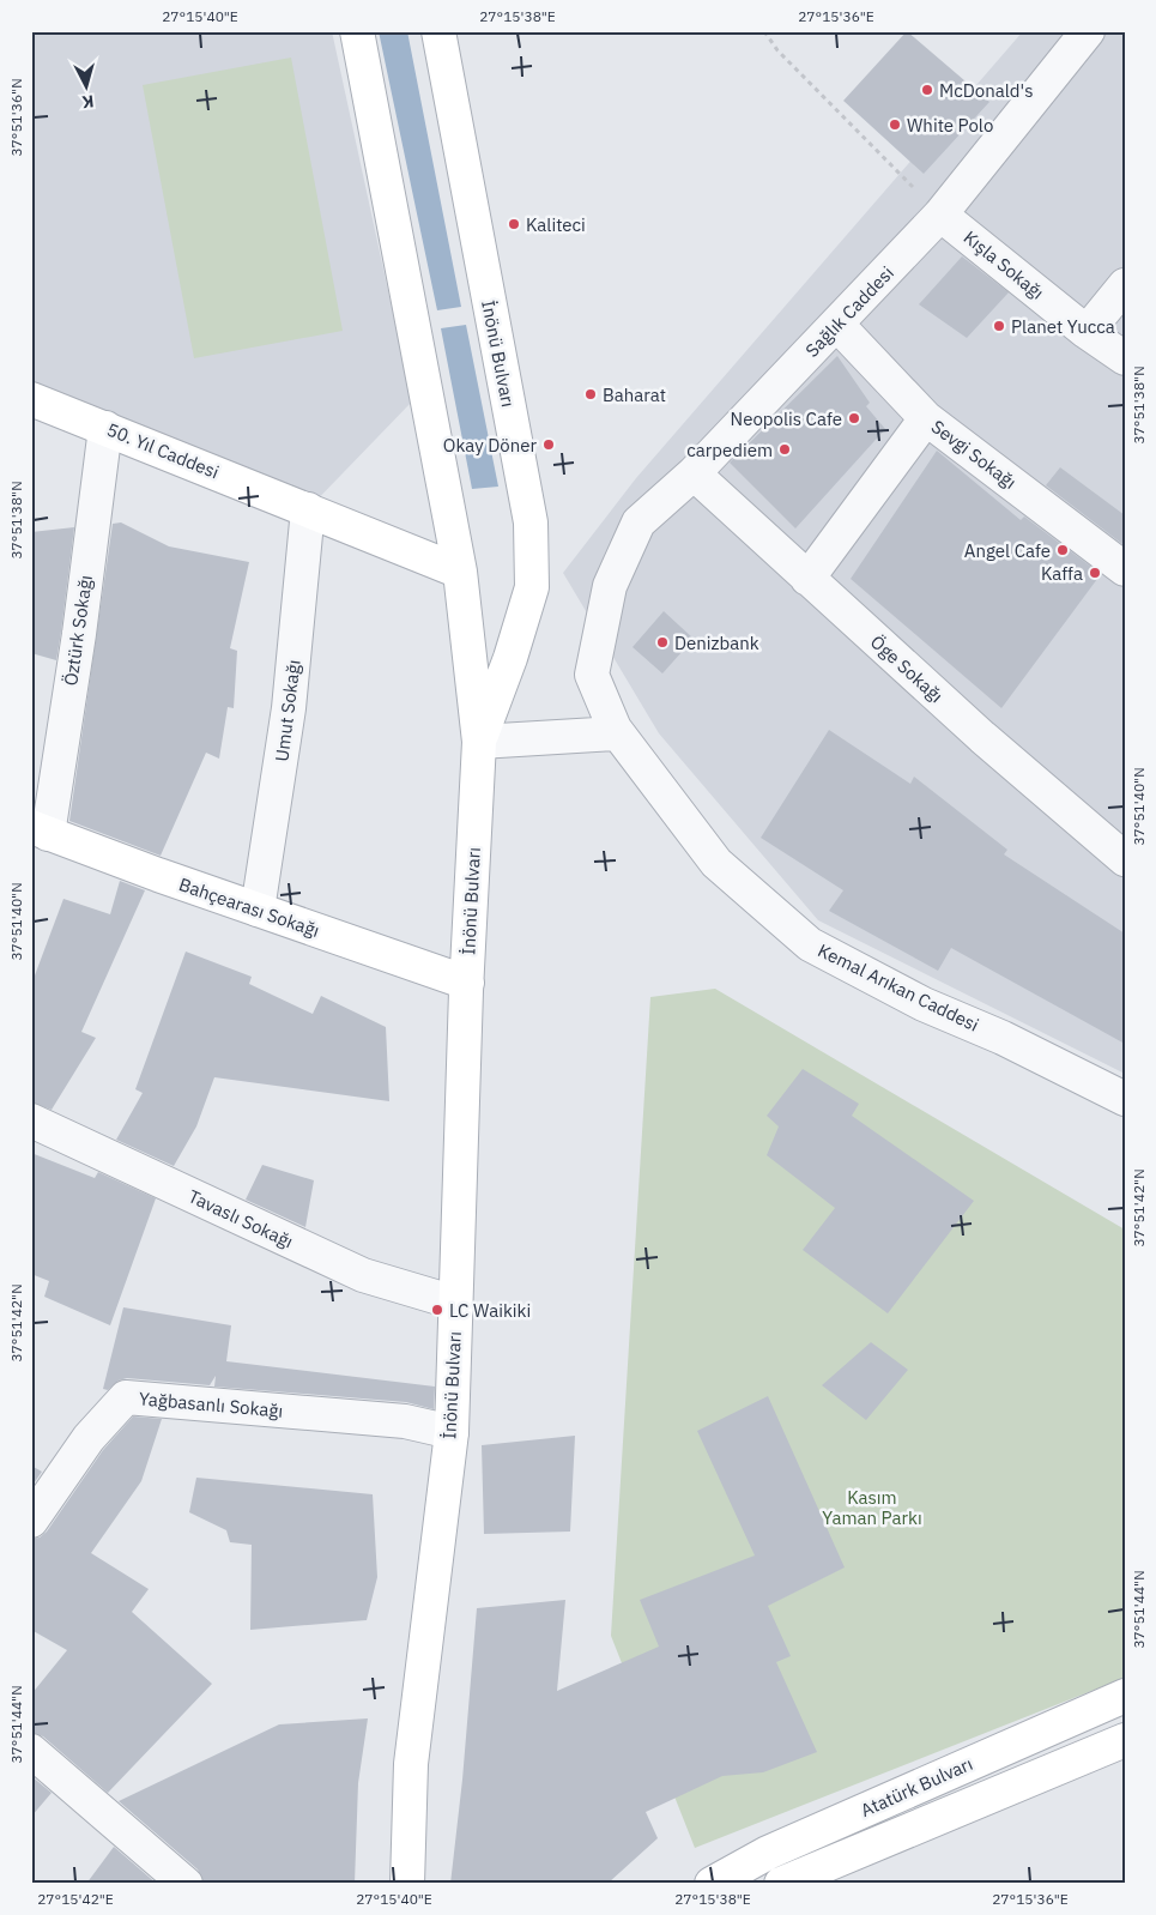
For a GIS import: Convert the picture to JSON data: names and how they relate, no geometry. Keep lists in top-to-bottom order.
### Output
{
  "streets": {
    "main road": [
      "İnönü Bulvarı",
      "50. Yıl Caddesi",
      "Bahçearası Sokağı",
      "Atatürk Bulvarı"
    ],
    "street": [
      "Kışla Sokağı",
      "Sağlık Caddesi",
      "Sevgi Sokağı",
      "Öztürk Sokağı",
      "Öge Sokağı",
      "Umut Sokağı",
      "Kemal Arıkan Caddesi",
      "Tavaslı Sokağı",
      "Yağbasanlı Sokağı"
    ]
  },
  "crossings": [
    ["Kışla Sokağı", "Sağlık Caddesi"],
    ["Sağlık Caddesi", "Sevgi Sokağı"],
    ["Sağlık Caddesi", "Öge Sokağı"],
    ["Sağlık Caddesi", "Kemal Arıkan Caddesi"],
    ["İnönü Bulvarı", "50. Yıl Caddesi"],
    ["İnönü Bulvarı", "Bahçearası Sokağı"],
    ["İnönü Bulvarı", "Tavaslı Sokağı"],
    ["İnönü Bulvarı", "Yağbasanlı Sokağı"],
    ["50. Yıl Caddesi", "Öztürk Sokağı"],
    ["50. Yıl Caddesi", "Umut Sokağı"],
    ["Öztürk Sokağı", "Bahçearası Sokağı"],
    ["Umut Sokağı", "Bahçearası Sokağı"]
  ],
  "parks": ["Kasım Yaman Parkı"],
  "places": [
    "McDonald's",
    "White Polo",
    "Kaliteci",
    "Planet Yucca",
    "Baharat",
    "Neopolis Cafe",
    "Okay Döner",
    "carpediem",
    "Angel Cafe",
    "Kaffa",
    "Denizbank",
    "LC Waikiki"
  ],
  "north": "bottom",
  "coordinates": [
    "27°15'40\"E",
    "27°15'38\"E",
    "27°15'36\"E",
    "37°51'36\"N",
    "37°51'38\"N",
    "37°51'40\"N",
    "37°51'42\"N",
    "37°51'44\"N",
    "27°15'42\"E"
  ]
}
